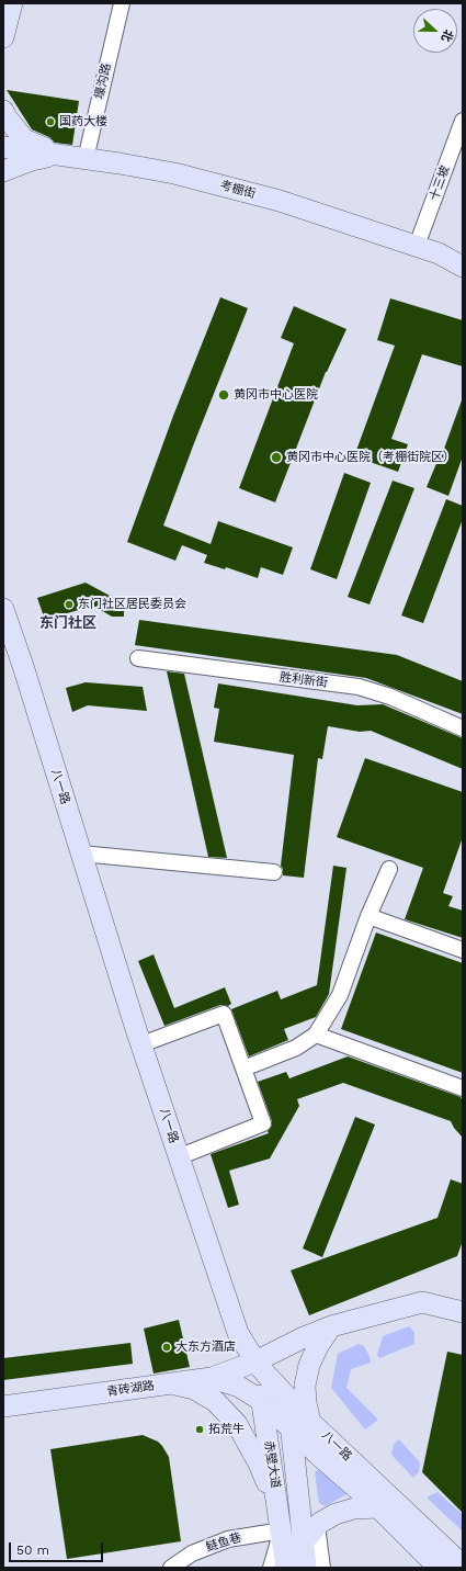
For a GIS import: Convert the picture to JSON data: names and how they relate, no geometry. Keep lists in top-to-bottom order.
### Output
{
  "streets": {
    "main road": [
      "考棚街",
      "八一路",
      "青砖湖路",
      "赤壁大道"
    ],
    "street": [
      "壕沟路",
      "十三坡",
      "胜利新街",
      "鲢鱼巷"
    ]
  },
  "crossings": [
    ["壕沟路", "考棚街"],
    ["十三坡", "考棚街"],
    ["八一路", "青砖湖路"],
    ["八一路", "赤壁大道"],
    ["青砖湖路", "赤壁大道"],
    ["赤壁大道", "鲢鱼巷"]
  ],
  "districts": ["东门社区"],
  "places": [
    "国药大楼",
    "黄冈市中心医院",
    "黄冈市中心医院（考棚街院区）",
    "东门社区居民委员会",
    "大东方酒店",
    "拓荒牛"
  ],
  "scale_bar": "50 m",
  "north": "right"
}
